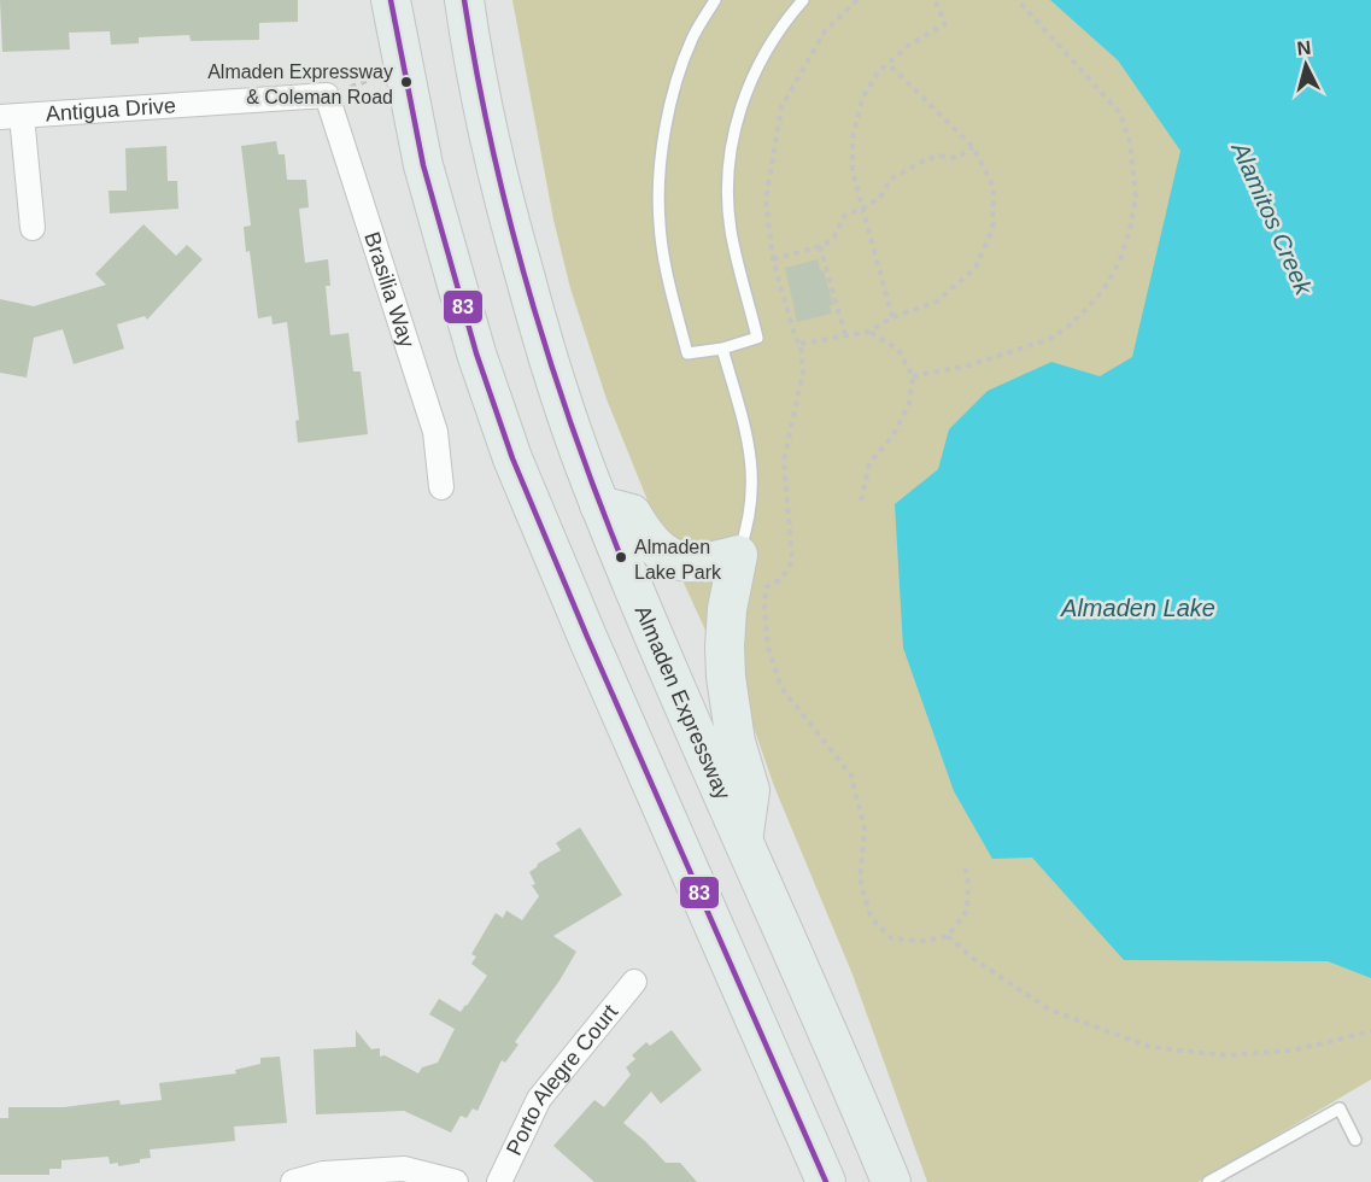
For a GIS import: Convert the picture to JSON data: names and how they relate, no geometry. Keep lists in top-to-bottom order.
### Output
{
  "streets": {
    "main road": ["Almaden Expressway"],
    "street": ["Antigua Drive", "Brasilia Way", "Porto Alegre Court"]
  },
  "crossings": [
    ["Antigua Drive", "Brasilia Way"]
  ],
  "water": ["Alamitos Creek", "Almaden Lake"],
  "places": ["Almaden Expressway & Coleman Road", "Almaden Lake Park"],
  "lines": ["transit line 83"],
  "north": "top"
}
